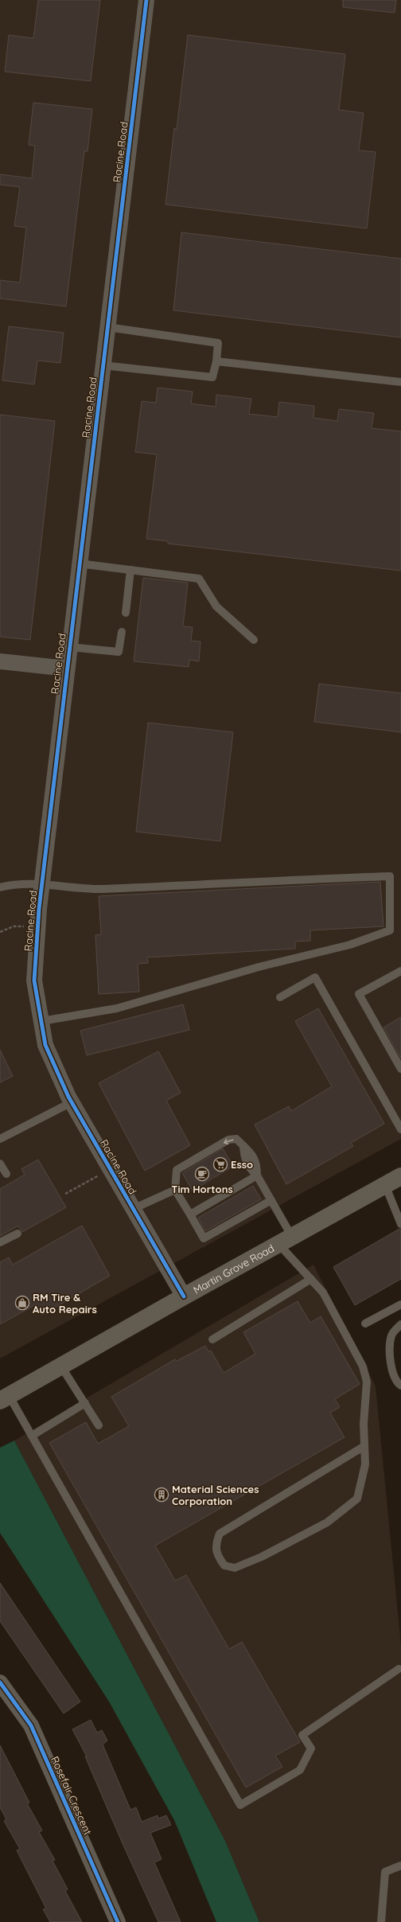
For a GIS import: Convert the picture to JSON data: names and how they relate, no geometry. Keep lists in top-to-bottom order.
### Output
{
  "streets": {
    "main road": ["Martin Grove Road"],
    "street": ["Racine Road", "Rosefair Crescent"]
  },
  "crossings": [
    ["Racine Road", "Martin Grove Road"]
  ],
  "places": {
    "supermarket": ["Esso"],
    "cafe": ["Tim Hortons"],
    "shop": ["RM Tire & Auto Repairs"],
    "building": ["Material Sciences Corporation"]
  }
}
